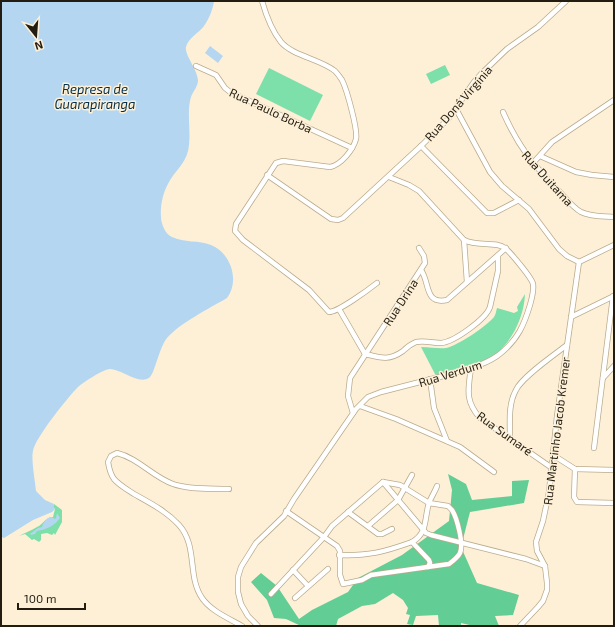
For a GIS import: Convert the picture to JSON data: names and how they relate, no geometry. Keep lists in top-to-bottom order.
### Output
{
  "streets": {
    "street": [
      "Rua Doná Virgínia",
      "Rua Paulo Borba",
      "Rua Duitama",
      "Rua Drina",
      "Rua Verdum",
      "Rua Martinho Jacob Kremer",
      "Rua Sumaré"
    ]
  },
  "crossings": [
    ["Rua Drina", "Rua Verdum"],
    ["Rua Verdum", "Rua Sumaré"],
    ["Rua Martinho Jacob Kremer", "Rua Sumaré"]
  ],
  "water": ["Represa de Guarapiranga"],
  "scale_bar": "100 m",
  "north": "bottom"
}
